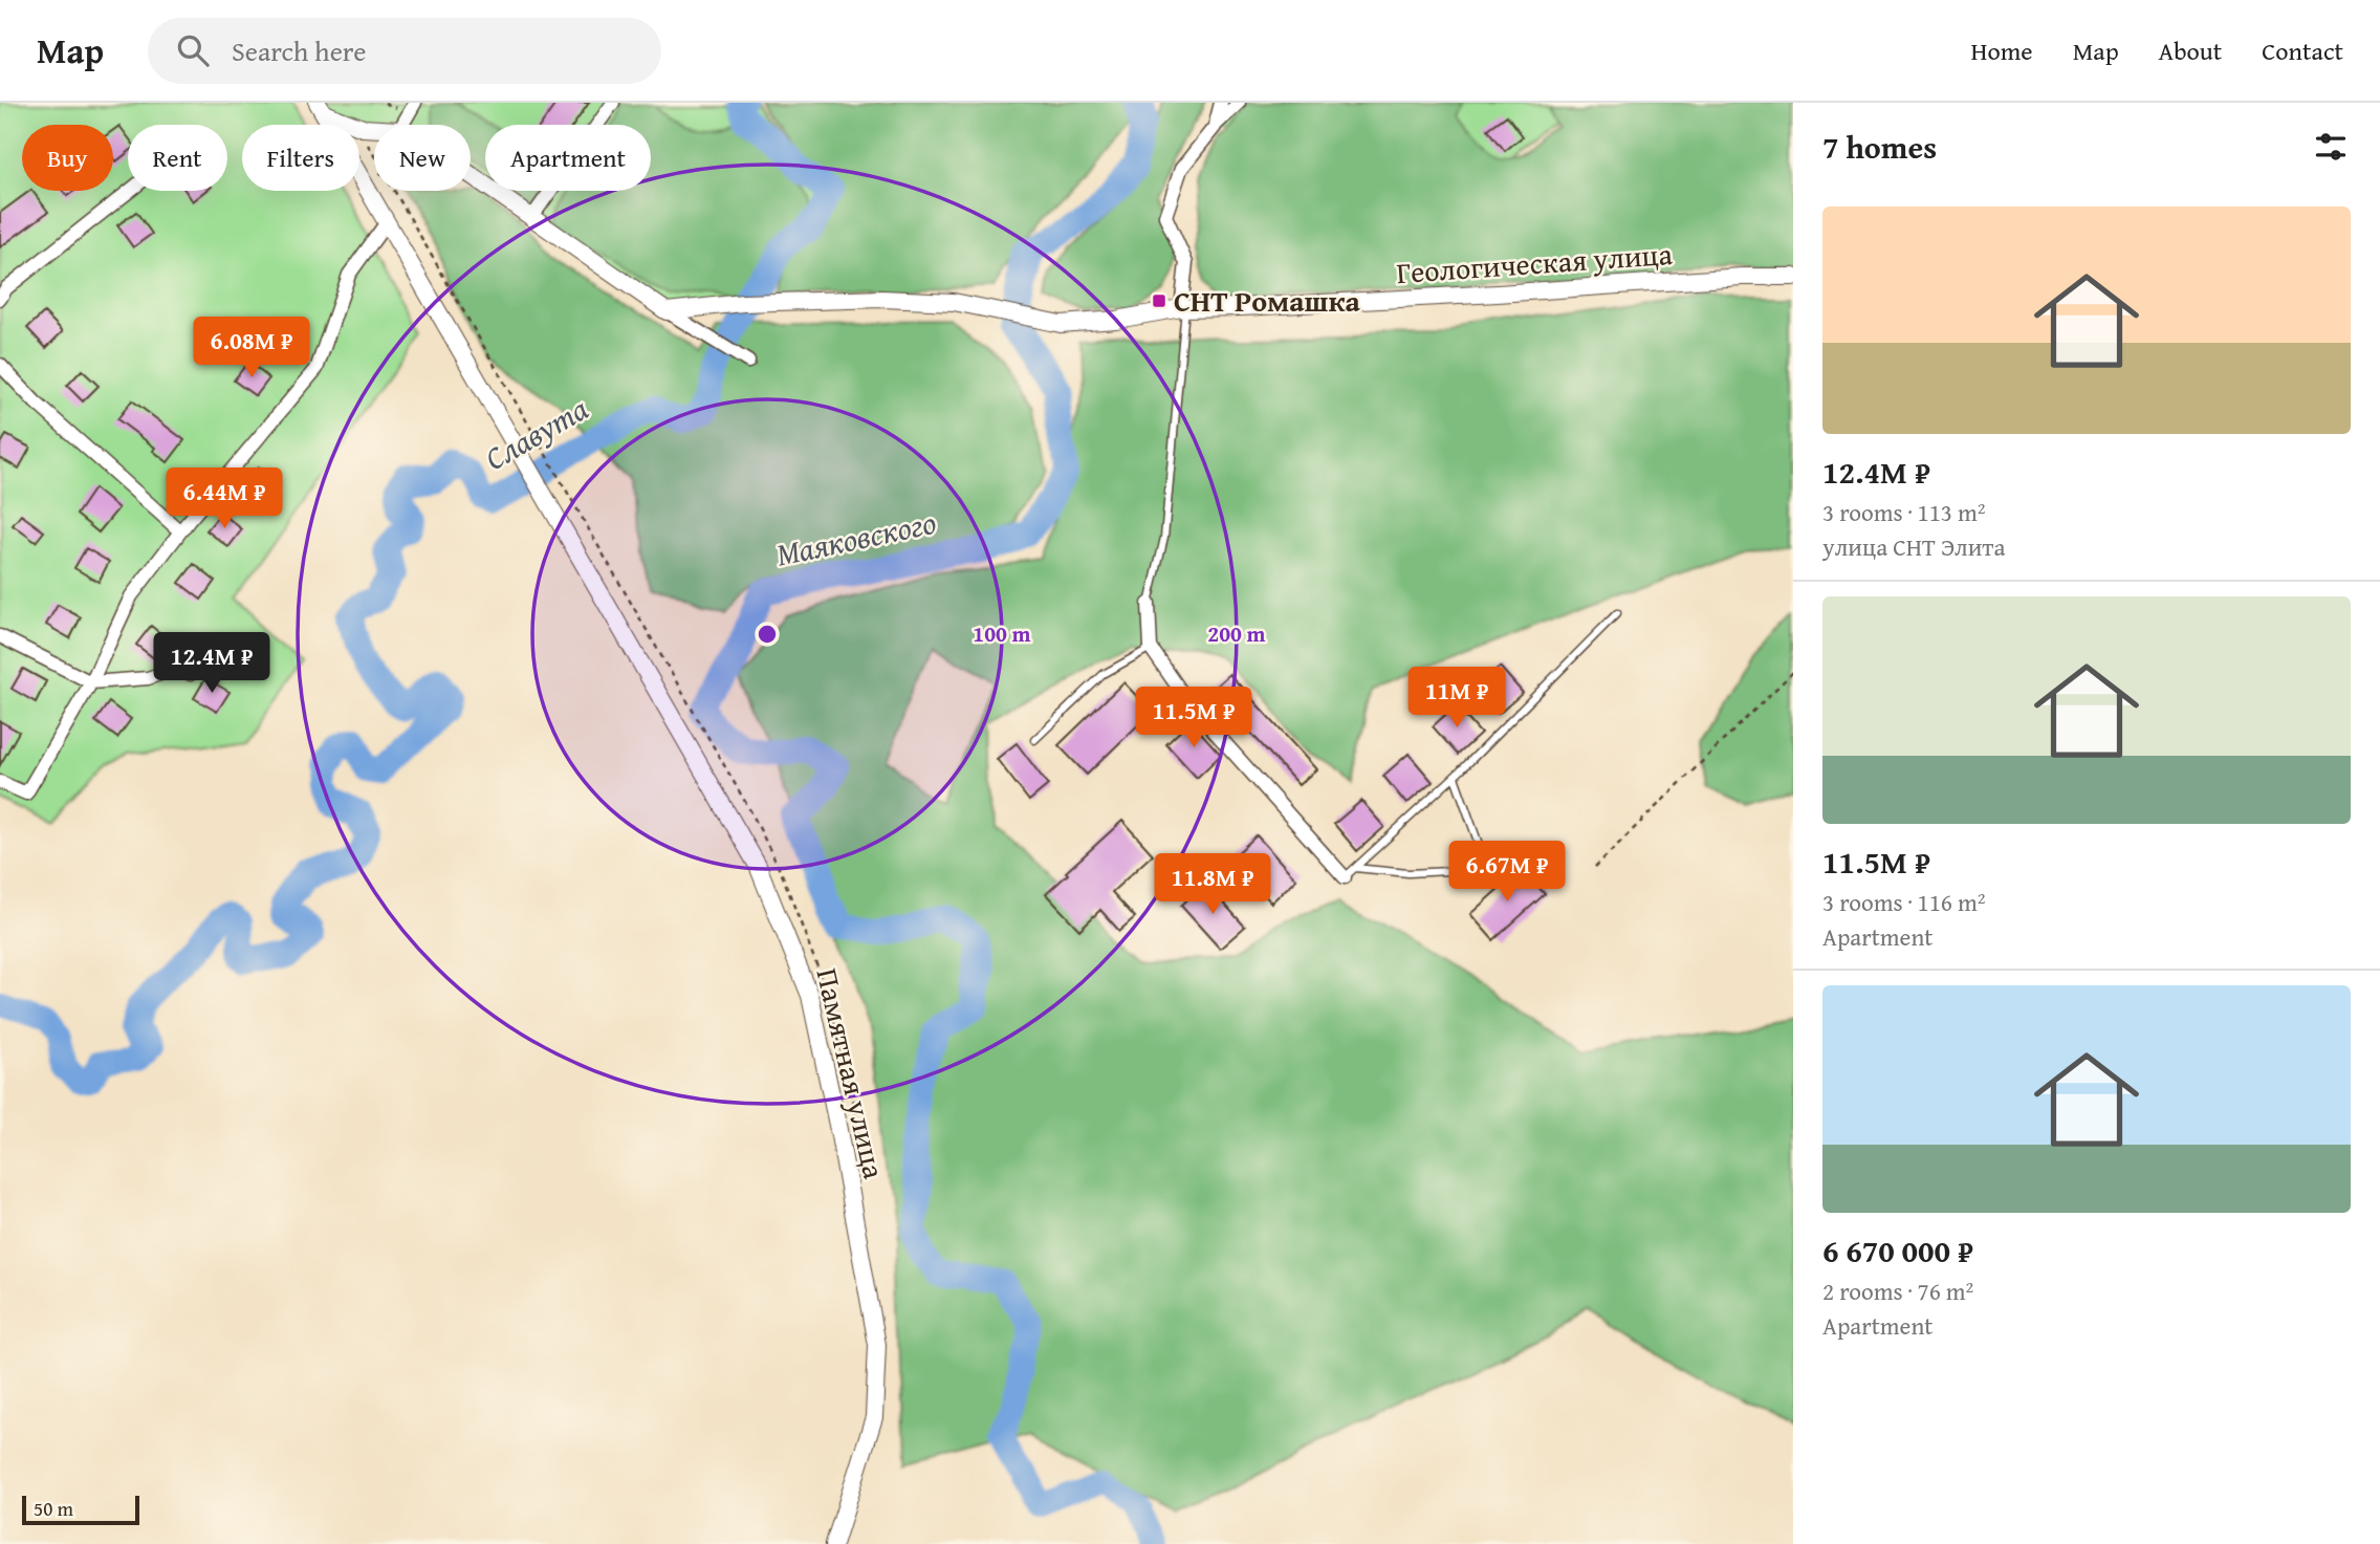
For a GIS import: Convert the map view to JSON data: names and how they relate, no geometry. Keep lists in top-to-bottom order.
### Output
{
  "streets": {
    "street": ["Геологическая улица", "Памятная улица"]
  },
  "water": ["Славута", "Маяковского"],
  "places": {
    "transit": ["СНТ Ромашка"]
  },
  "scale_bar": "50 m",
  "page": {
    "header": "Map",
    "search": "Search here",
    "nav": [
      "Home",
      "Map",
      "About",
      "Contact"
    ],
    "heading": "7 homes",
    "chip": [
      "Buy",
      "Rent",
      "Filters",
      "New",
      "Apartment"
    ],
    "list": [
      {
        "name": "12.4M ₽",
        "note": "3 rooms · 113 m² · улица СНТ Элита"
      },
      {
        "name": "11.5M ₽",
        "note": "3 rooms · 116 m² · Apartment"
      },
      {
        "name": "6 670 000 ₽",
        "note": "2 rooms · 76 m² · Apartment"
      }
    ],
    "price": [
      "6.08M ₽",
      "6.44M ₽",
      "12.4M ₽",
      "11M ₽",
      "11.5M ₽",
      "6.67M ₽",
      "11.8M ₽"
    ],
    "scale": "50 m"
  },
  "rings": ["100 m", "200 m"]
}
